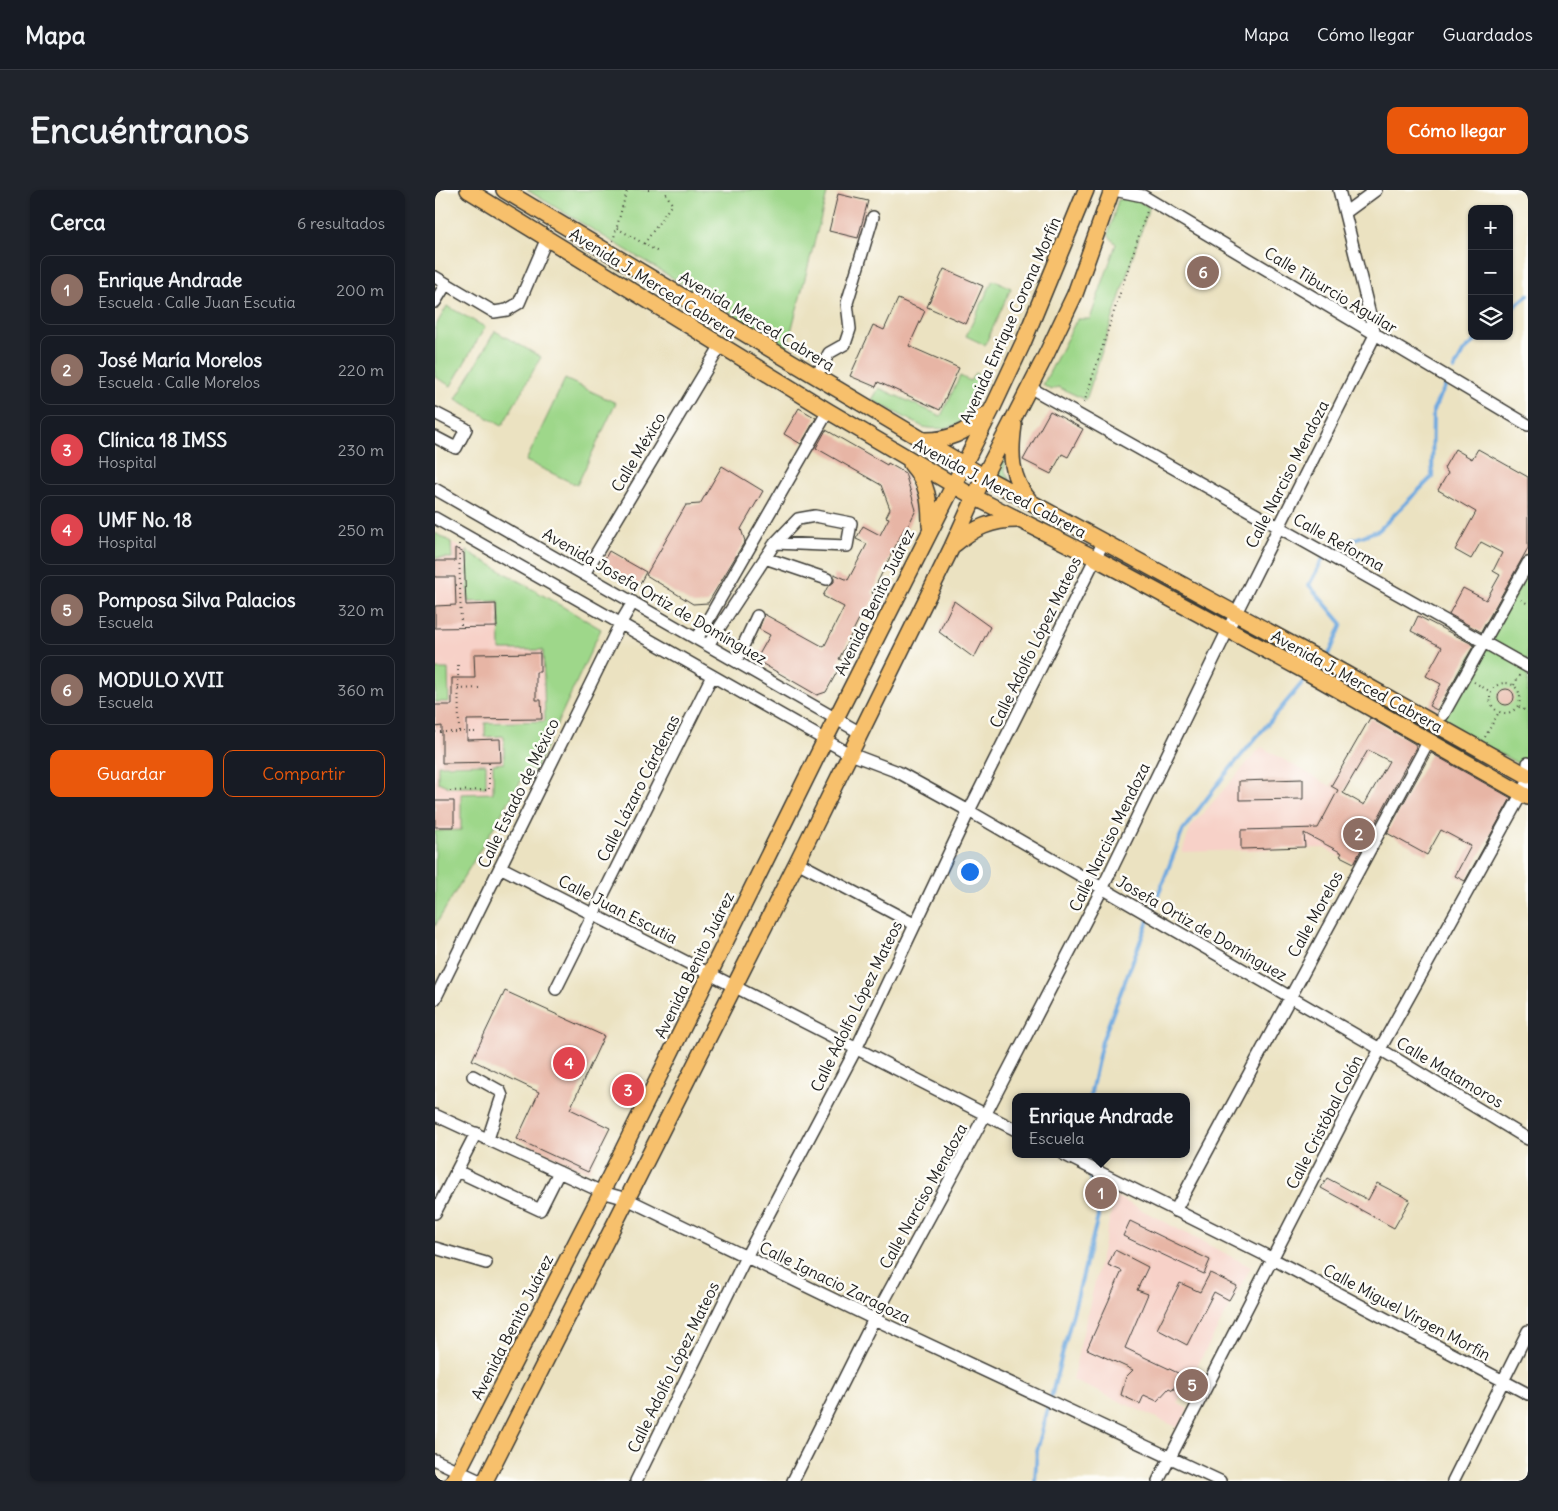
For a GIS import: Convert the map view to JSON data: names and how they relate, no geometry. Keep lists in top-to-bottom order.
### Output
{
  "streets": {
    "main road": [
      "Avenida J. Merced Cabrera",
      "Avenida Enrique Corona Morfín",
      "Avenida Merced Cabrera",
      "Avenida Benito Juárez"
    ],
    "street": [
      "Calle Tiburcio Aguilar",
      "Calle México",
      "Calle Narciso Mendoza",
      "Calle Reforma",
      "Avenida Josefa Ortiz de Domínguez",
      "Calle Adolfo López Mateos",
      "Calle Lázaro Cárdenas",
      "Calle Estado de México",
      "Calle Juan Escutia",
      "Calle Morelos",
      "Josefa Ortiz de Domínguez",
      "Calle Matamoros",
      "Calle Cristóbal Colón",
      "Calle Ignacio Zaragoza",
      "Calle Miguel Virgen Morfín"
    ]
  },
  "crossings": [
    ["Avenida J. Merced Cabrera", "Avenida Merced Cabrera"],
    ["Avenida J. Merced Cabrera", "Calle México"],
    ["Avenida J. Merced Cabrera", "Calle Narciso Mendoza"],
    ["Avenida J. Merced Cabrera", "Avenida Benito Juárez"],
    ["Avenida J. Merced Cabrera", "Calle Adolfo López Mateos"],
    ["Avenida J. Merced Cabrera", "Calle Morelos"],
    ["Avenida J. Merced Cabrera", "Calle Cristóbal Colón"],
    ["Calle Tiburcio Aguilar", "Calle Narciso Mendoza"],
    ["Avenida Enrique Corona Morfín", "Avenida Merced Cabrera"],
    ["Avenida Enrique Corona Morfín", "Avenida Benito Juárez"],
    ["Avenida Merced Cabrera", "Avenida Benito Juárez"],
    ["Calle México", "Avenida Josefa Ortiz de Domínguez"],
    ["Calle Narciso Mendoza", "Calle Reforma"],
    ["Calle Narciso Mendoza", "Calle Juan Escutia"],
    ["Calle Narciso Mendoza", "Josefa Ortiz de Domínguez"],
    ["Calle Narciso Mendoza", "Calle Ignacio Zaragoza"],
    ["Avenida Josefa Ortiz de Domínguez", "Avenida Benito Juárez"],
    ["Avenida Josefa Ortiz de Domínguez", "Calle Estado de México"],
    ["Avenida Benito Juárez", "Calle Juan Escutia"],
    ["Avenida Benito Juárez", "Calle Ignacio Zaragoza"],
    ["Calle Adolfo López Mateos", "Calle Juan Escutia"],
    ["Calle Adolfo López Mateos", "Josefa Ortiz de Domínguez"],
    ["Calle Adolfo López Mateos", "Calle Ignacio Zaragoza"],
    ["Calle Lázaro Cárdenas", "Calle Juan Escutia"],
    ["Calle Estado de México", "Calle Juan Escutia"],
    ["Calle Morelos", "Josefa Ortiz de Domínguez"],
    ["Josefa Ortiz de Domínguez", "Calle Matamoros"],
    ["Josefa Ortiz de Domínguez", "Calle Cristóbal Colón"],
    ["Calle Matamoros", "Calle Cristóbal Colón"],
    ["Calle Cristóbal Colón", "Calle Ignacio Zaragoza"],
    ["Calle Cristóbal Colón", "Calle Miguel Virgen Morfín"]
  ],
  "page": {
    "header": "Mapa",
    "nav": ["Mapa", "Cómo llegar", "Guardados"],
    "buttons": [
      "Cómo llegar",
      ["Guardar", "Compartir"]
    ],
    "title": "Encuéntranos",
    "heading": ["Cerca", "6 resultados"],
    "map_buttons": ["+", "−"],
    "pins": [
      "6",
      "2",
      "4",
      "3",
      "1",
      "5"
    ],
    "list": [
      {
        "mark": "1",
        "name": "Enrique Andrade",
        "note": "Escuela · Calle Juan Escutia",
        "value": "200 m"
      },
      {
        "mark": "2",
        "name": "José María Morelos",
        "note": "Escuela · Calle Morelos",
        "value": "220 m"
      },
      {
        "mark": "3",
        "name": "Clínica 18 IMSS",
        "note": "Hospital",
        "value": "230 m"
      },
      {
        "mark": "4",
        "name": "UMF No. 18",
        "note": "Hospital",
        "value": "250 m"
      },
      {
        "mark": "5",
        "name": "Pomposa Silva Palacios",
        "note": "Escuela",
        "value": "320 m"
      },
      {
        "mark": "6",
        "name": "MODULO XVII",
        "note": "Escuela",
        "value": "360 m"
      }
    ],
    "popup": ["Enrique Andrade", "Escuela"]
  }
}
